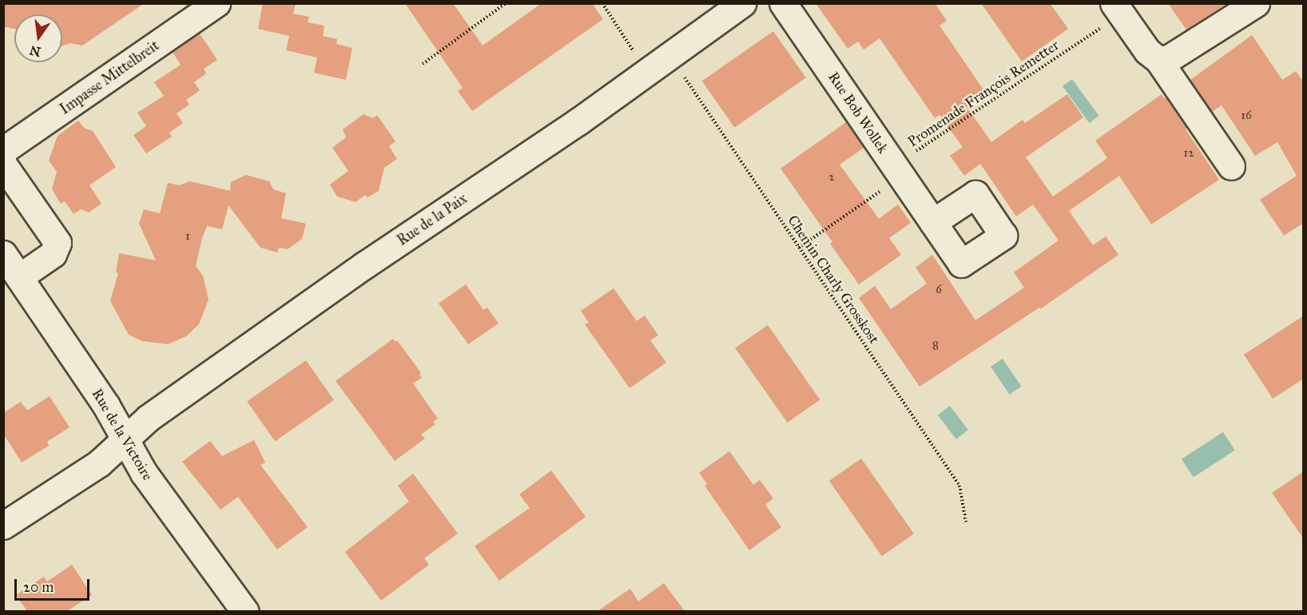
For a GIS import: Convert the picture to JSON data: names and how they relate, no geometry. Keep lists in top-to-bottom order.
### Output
{
  "streets": {
    "street": [
      "Impasse Mittelbreit",
      "Rue Bob Wollek",
      "Rue de la Paix",
      "Rue de la Victoire"
    ],
    "path": ["Promenade François Remetter", "Chemin Charly Grosskost"]
  },
  "crossings": [
    ["Promenade François Remetter", "Rue Bob Wollek"],
    ["Rue de la Paix", "Chemin Charly Grosskost"],
    ["Rue de la Paix", "Rue de la Victoire"]
  ],
  "house_numbers": [
    "16",
    "12",
    "2",
    "1",
    "6",
    "8"
  ],
  "scale_bar": "20 m",
  "north": "bottom"
}
